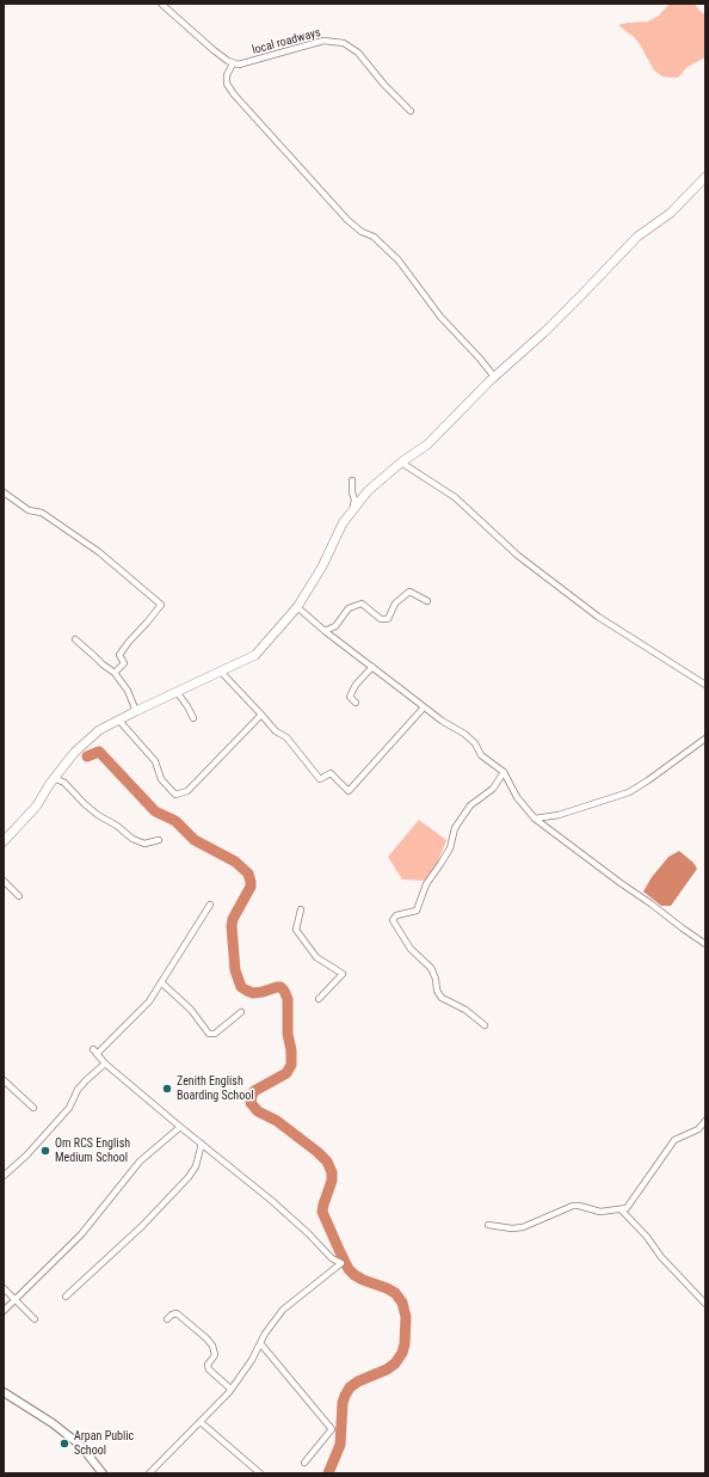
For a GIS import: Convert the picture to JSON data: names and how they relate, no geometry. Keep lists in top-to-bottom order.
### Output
{
  "streets": {
    "street": ["local roadways"]
  },
  "places": ["Zenith English Boarding School", "Om RCS English Medium School", "Arpan Public School"]
}
